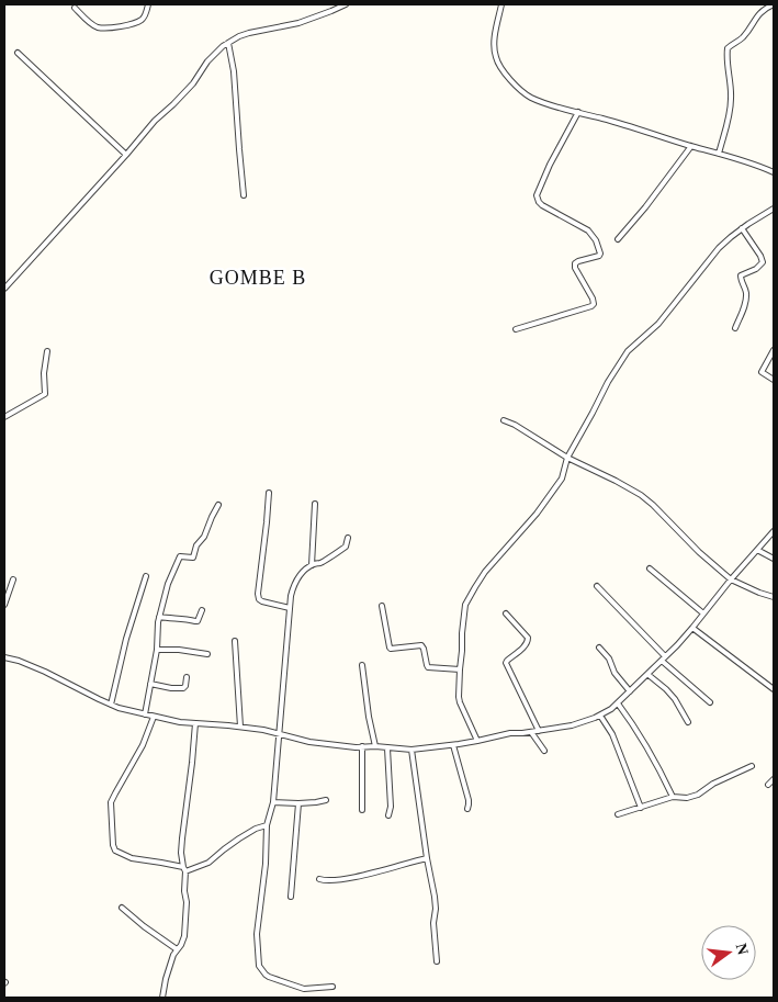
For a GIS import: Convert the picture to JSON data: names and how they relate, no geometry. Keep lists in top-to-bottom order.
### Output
{
  "districts": ["GOMBE B"],
  "north": "right"
}
